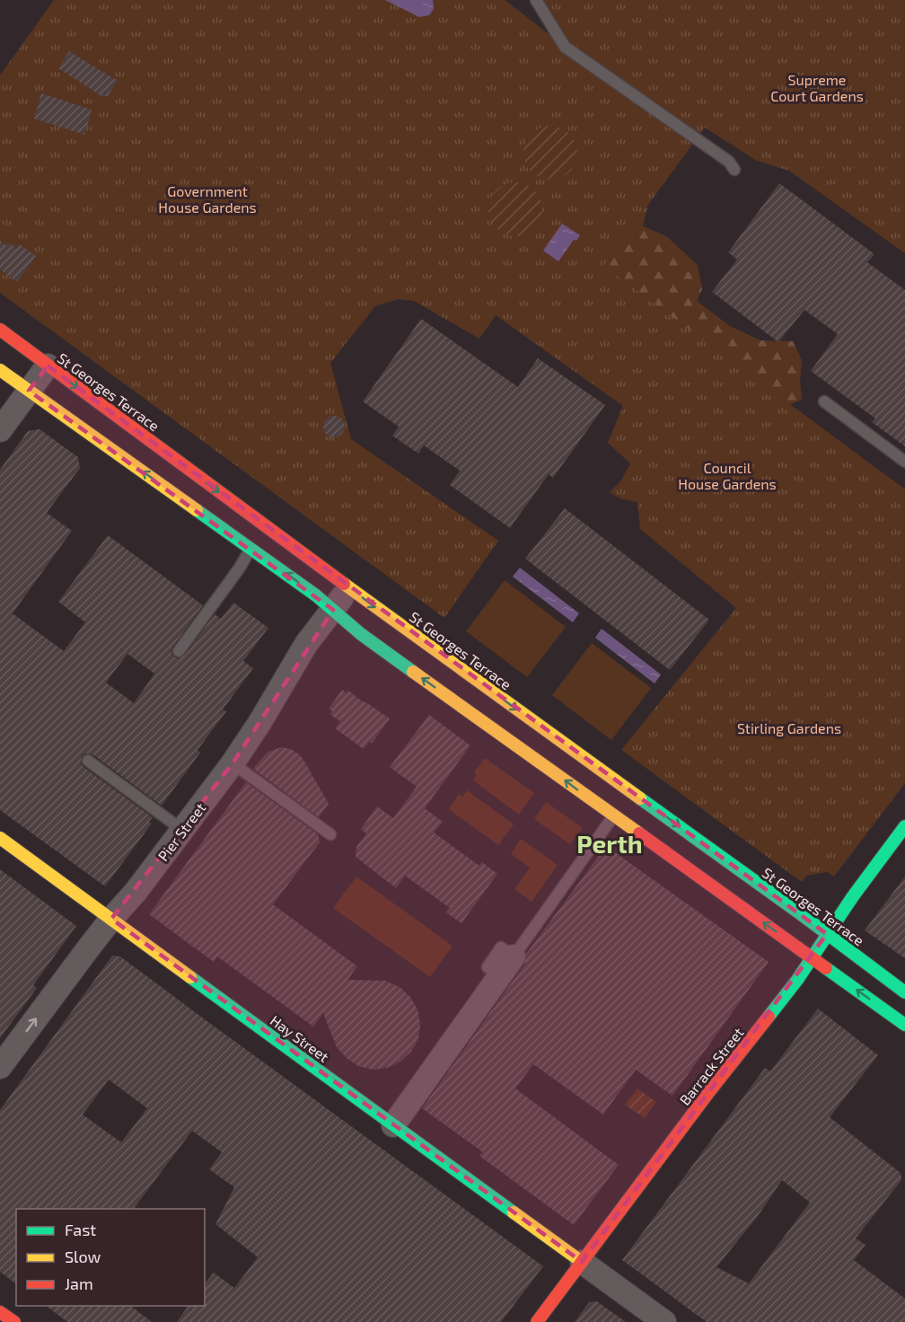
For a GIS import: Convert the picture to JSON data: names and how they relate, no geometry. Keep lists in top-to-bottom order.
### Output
{
  "streets": {
    "main road": ["St Georges Terrace", "Hay Street", "Barrack Street"],
    "street": ["Pier Street"]
  },
  "crossings": [
    ["St Georges Terrace", "Pier Street"],
    ["St Georges Terrace", "Barrack Street"],
    ["Pier Street", "Hay Street"],
    ["Hay Street", "Barrack Street"]
  ],
  "districts": ["Perth"],
  "parks": [
    "Supreme Court Gardens",
    "Government House Gardens",
    "Council House Gardens",
    "Stirling Gardens"
  ],
  "legend": ["Fast", "Slow", "Jam"]
}
